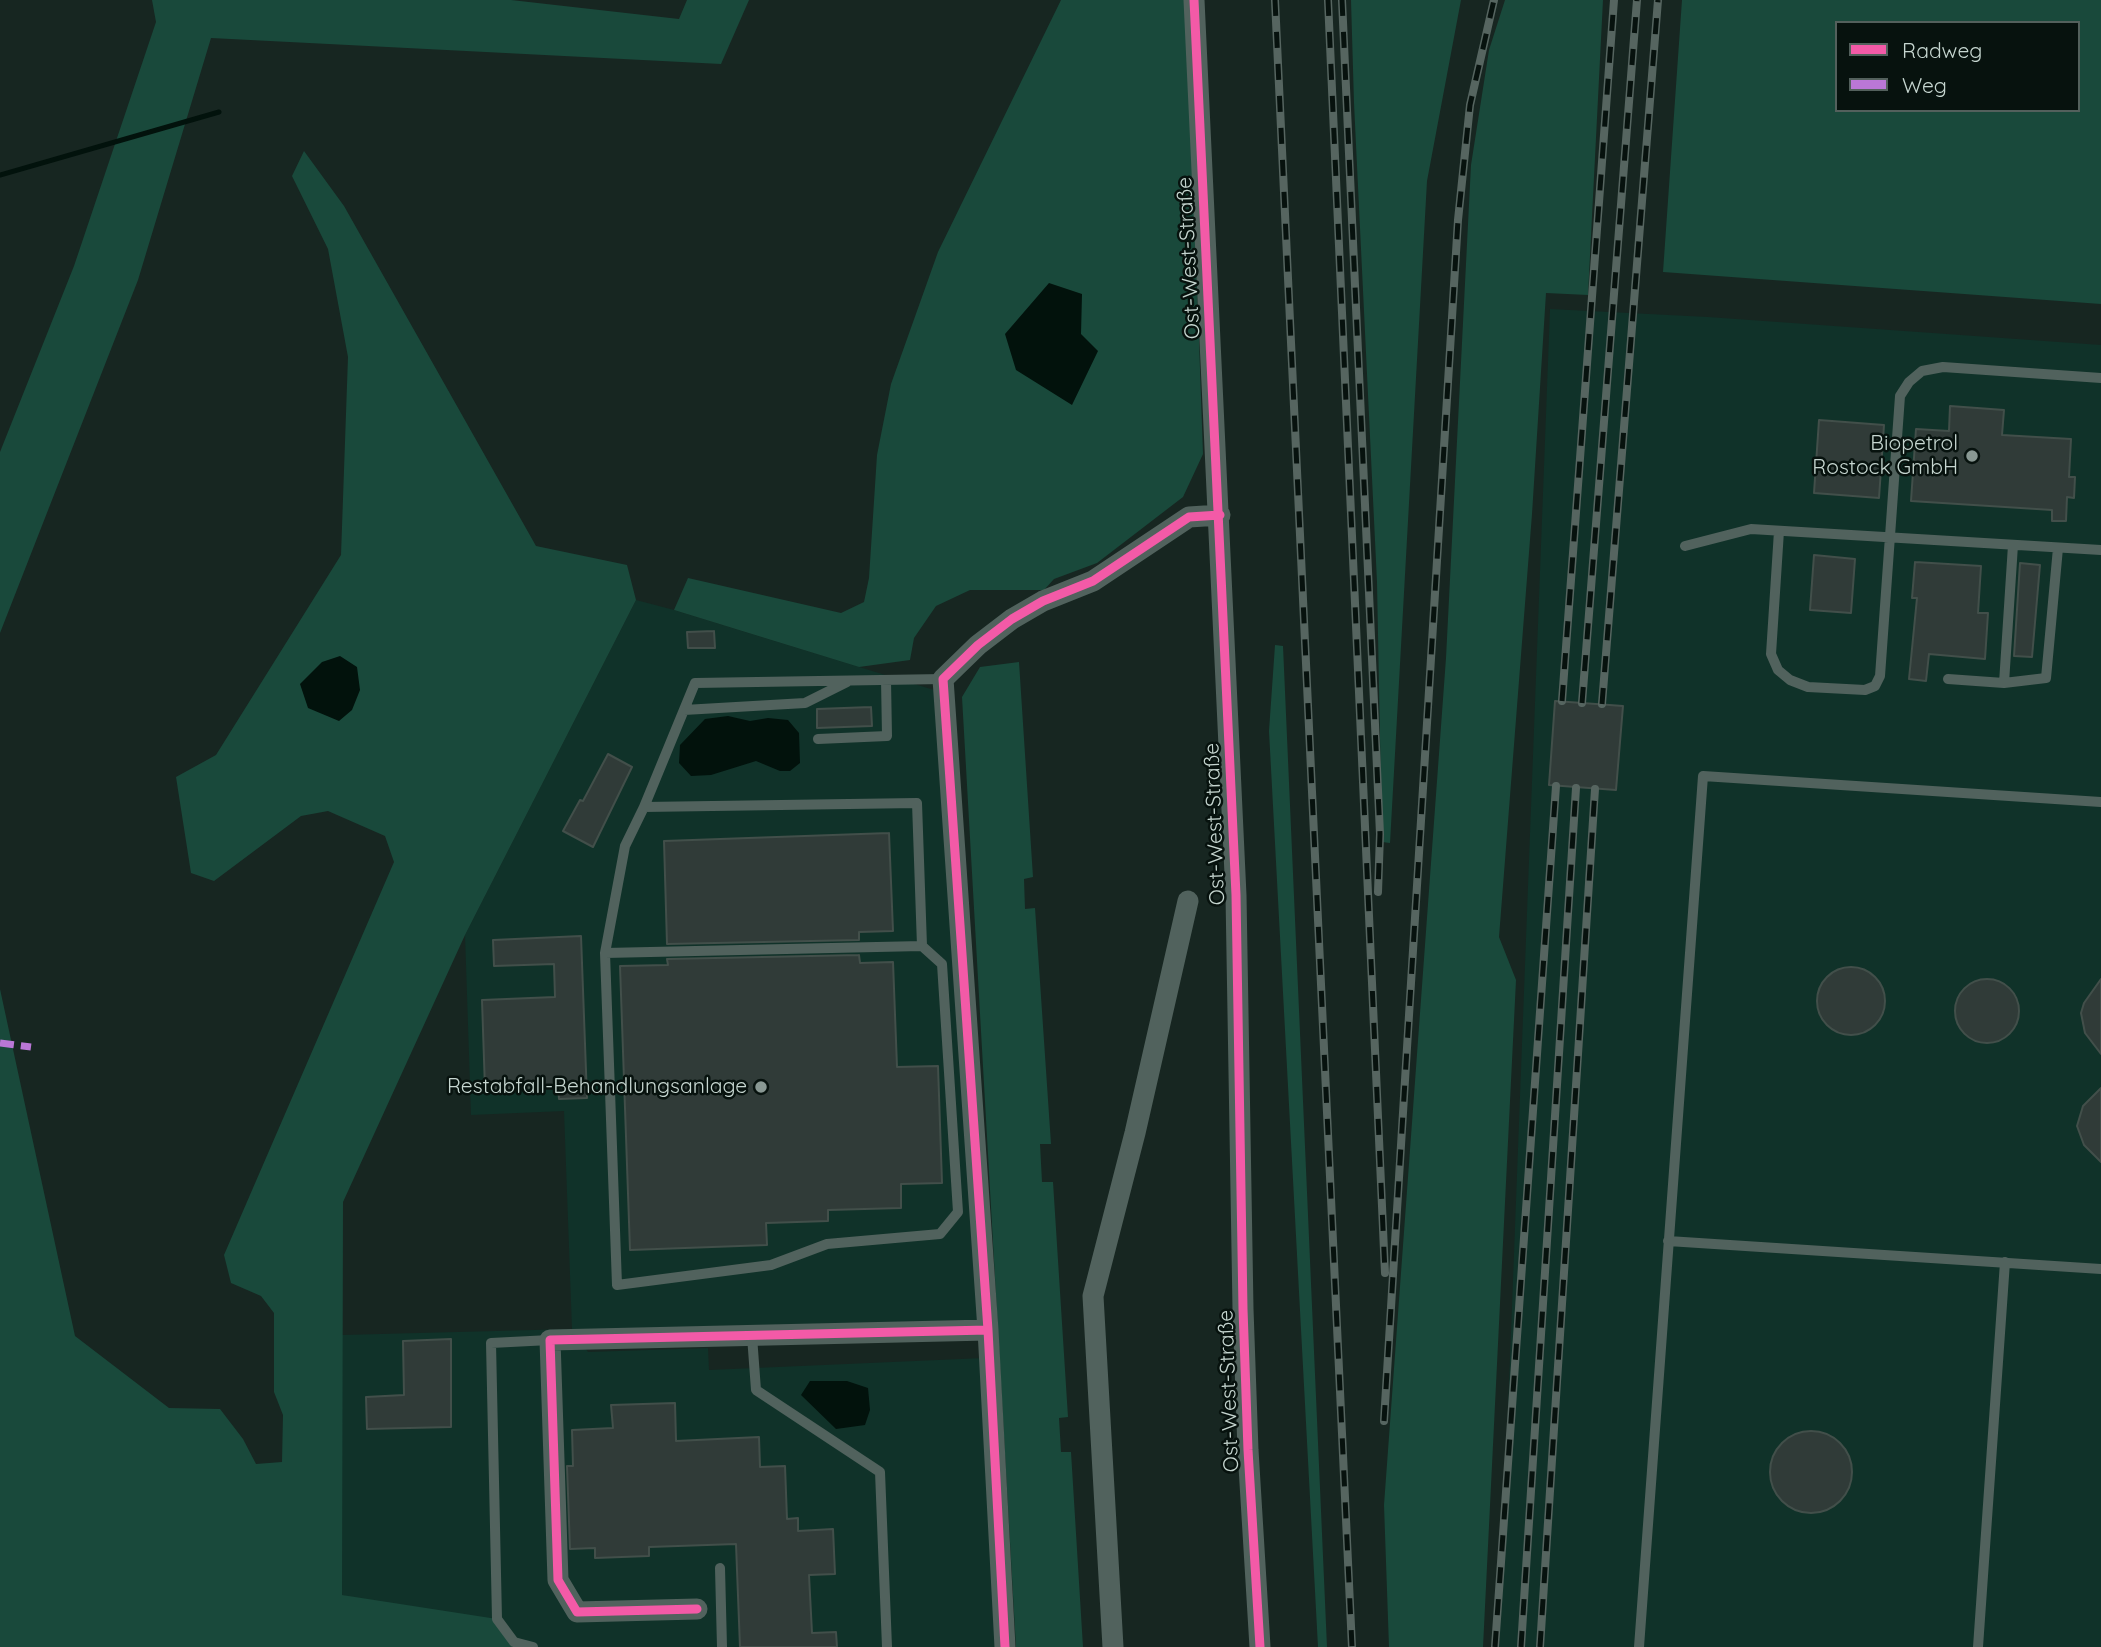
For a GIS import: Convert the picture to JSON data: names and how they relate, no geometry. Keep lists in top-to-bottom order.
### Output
{
  "streets": {
    "street": ["Ost-West-Straße"]
  },
  "places": ["Biopetrol Rostock GmbH", "Restabfall-Behandlungsanlage"],
  "legend": ["Radweg", "Weg"]
}
